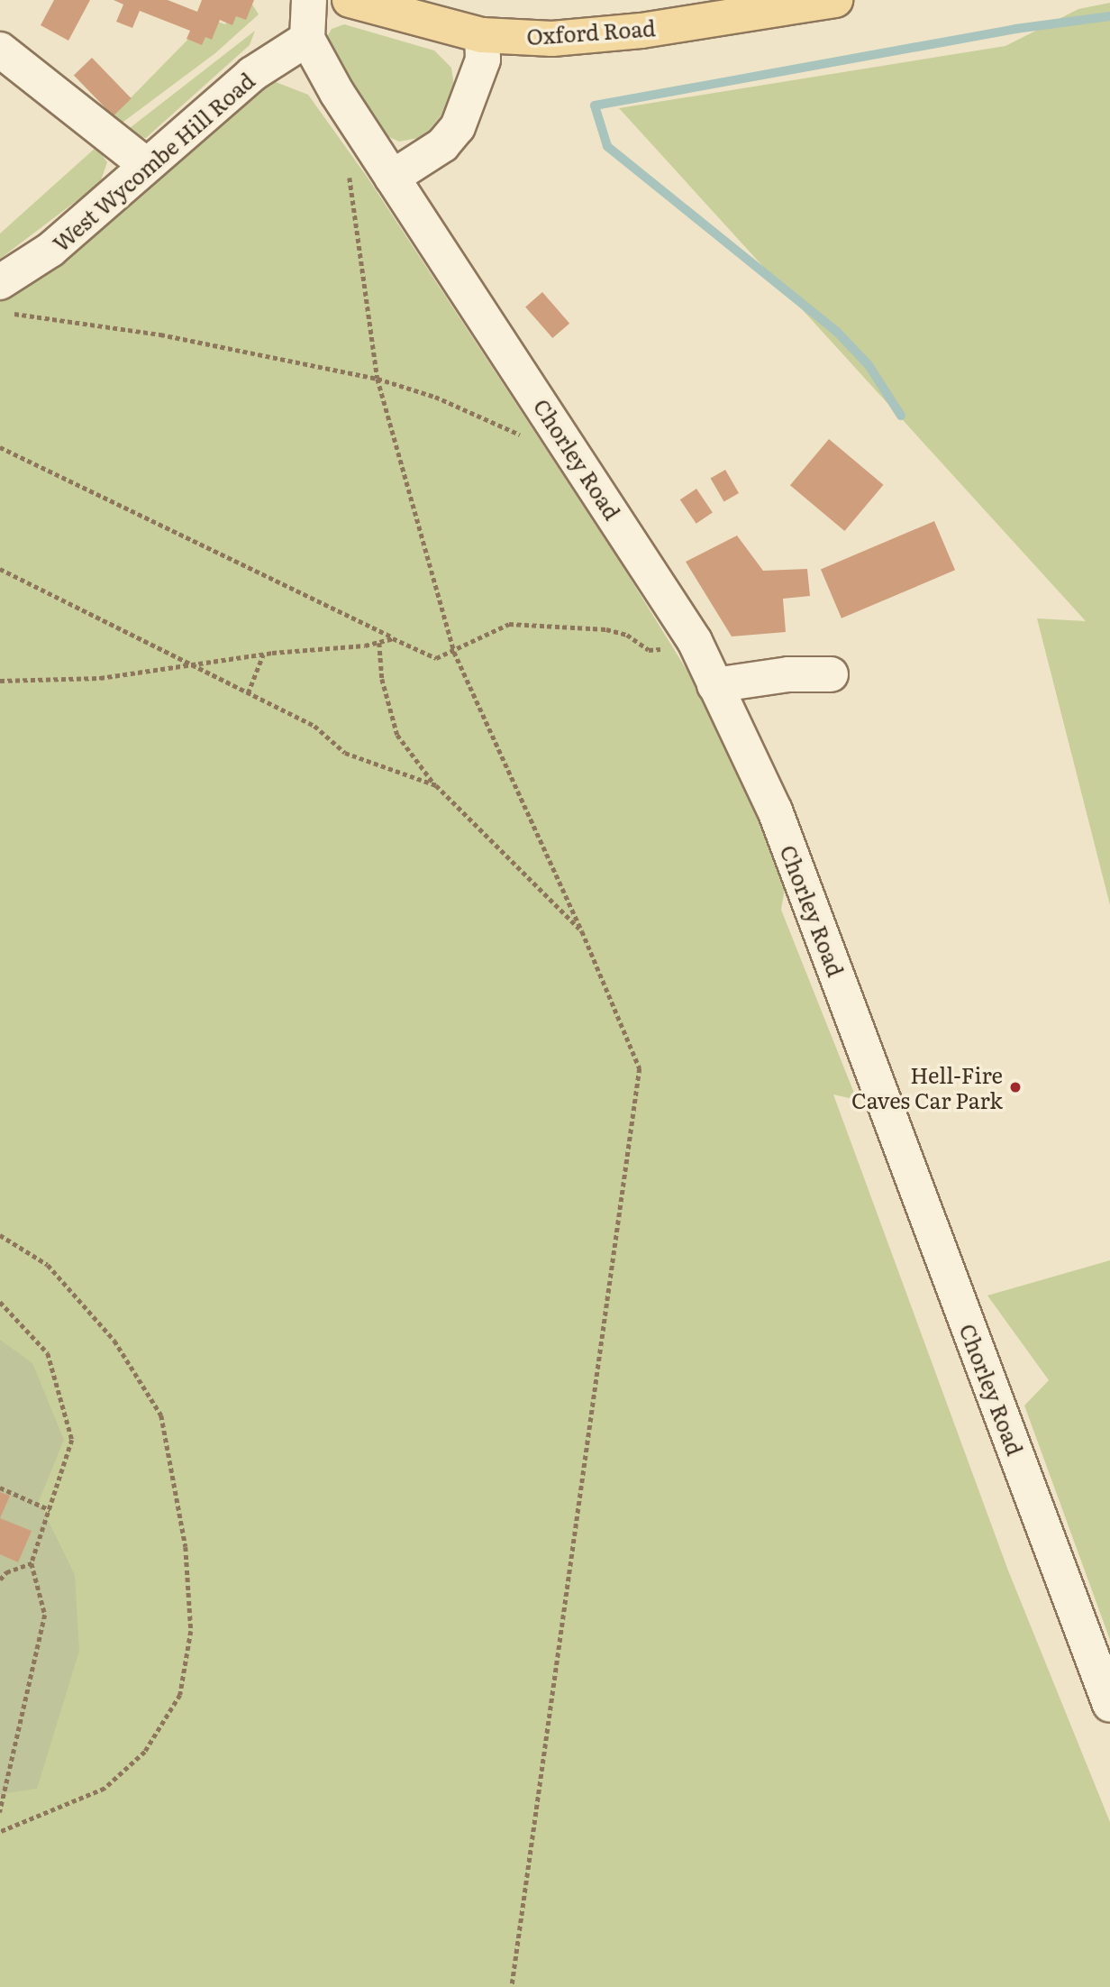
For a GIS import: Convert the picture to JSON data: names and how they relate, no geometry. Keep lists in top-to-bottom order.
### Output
{
  "streets": {
    "main road": ["Oxford Road"],
    "street": ["West Wycombe Hill Road", "Chorley Road"]
  },
  "crossings": [
    ["West Wycombe Hill Road", "Chorley Road"]
  ],
  "places": ["Hell-Fire Caves Car Park"]
}
